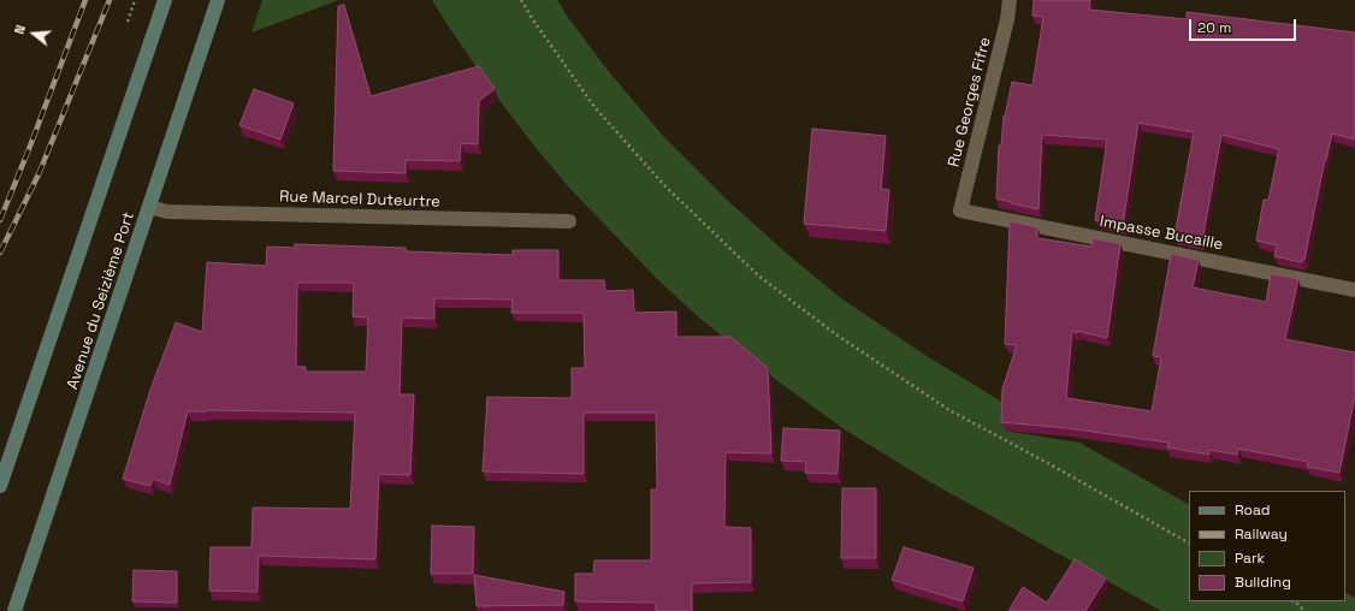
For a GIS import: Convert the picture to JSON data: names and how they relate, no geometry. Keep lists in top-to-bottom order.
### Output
{
  "streets": {
    "main road": ["Avenue du Seizième Port"],
    "street": ["Rue Georges Fifre", "Rue Marcel Duteurtre", "Impasse Bucaille"]
  },
  "crossings": [
    ["Rue Georges Fifre", "Impasse Bucaille"],
    ["Rue Marcel Duteurtre", "Avenue du Seizième Port"]
  ],
  "legend": [
    "Road",
    "Railway",
    "Park",
    "Building"
  ],
  "scale_bar": "20 m",
  "north": "left"
}
